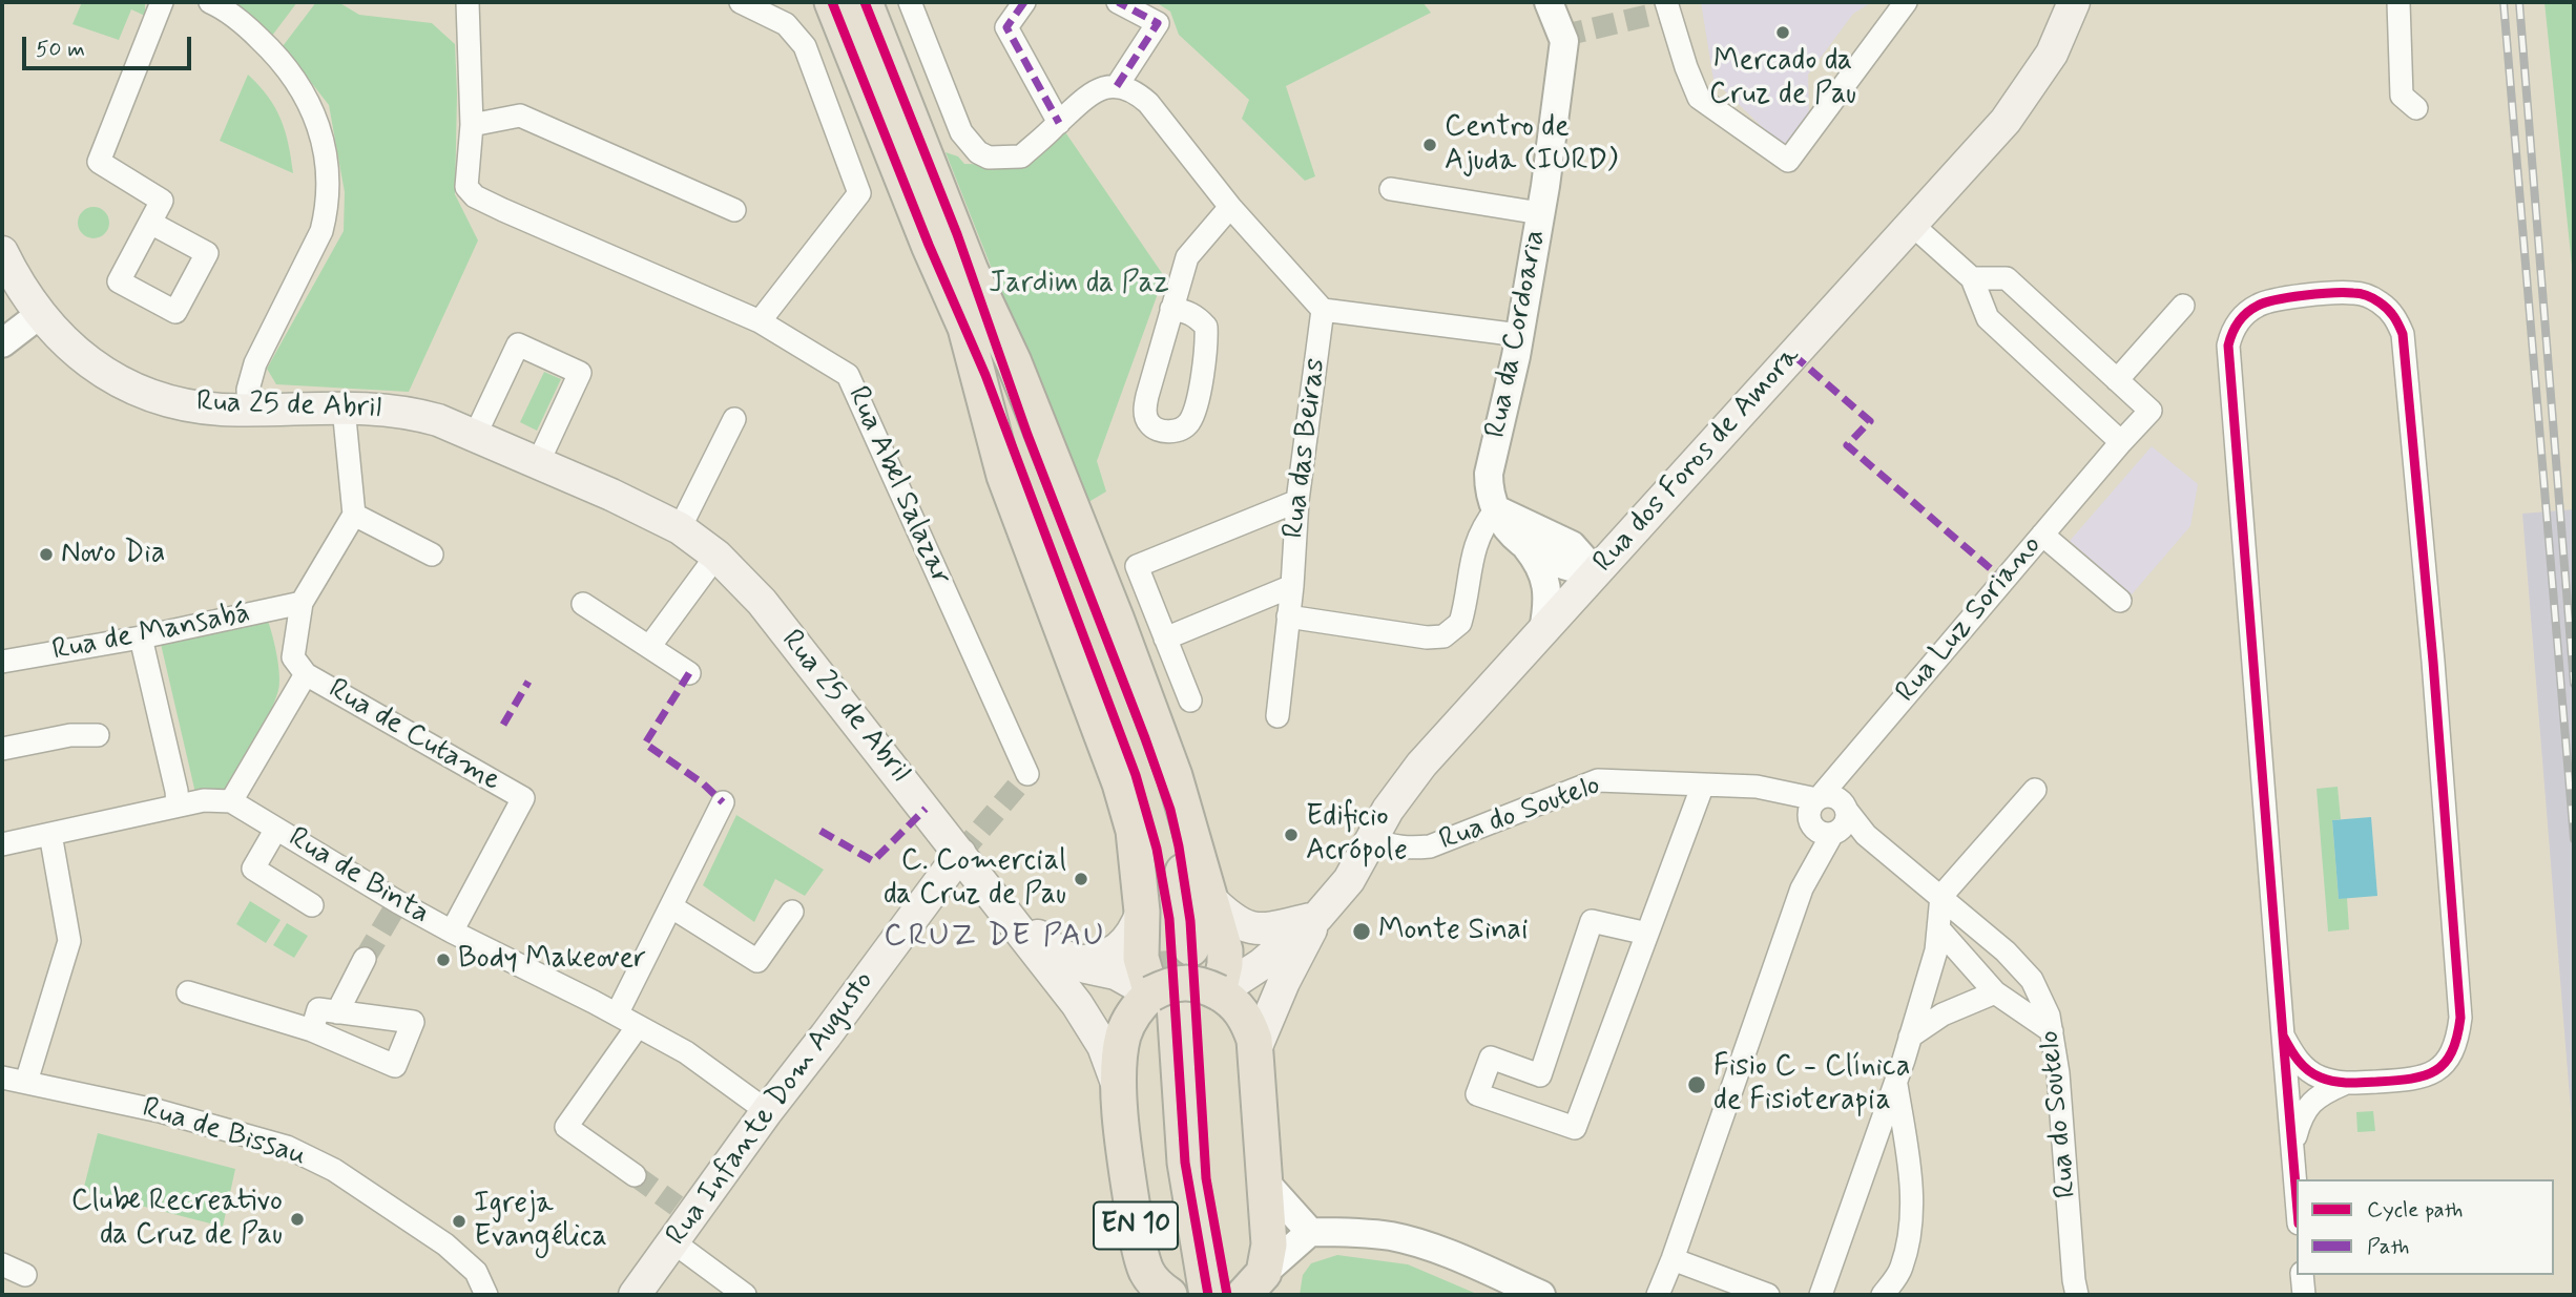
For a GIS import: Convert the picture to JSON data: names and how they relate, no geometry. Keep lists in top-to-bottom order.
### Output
{
  "streets": {
    "main road": [
      "Rua 25 de Abril",
      "Rua dos Foros de Amora",
      "Rua Infante Dom Augusto",
      "EN 10"
    ],
    "street": [
      "Rua da Cordoaria",
      "Rua das Beiras",
      "Rua Abel Salazar",
      "Rua Luz Soriano",
      "Rua de Mansabá",
      "Rua de Cutame",
      "Rua do Soutelo",
      "Rua de Binta",
      "Rua de Bissau"
    ]
  },
  "crossings": [
    ["Rua 25 de Abril", "Rua dos Foros de Amora"],
    ["Rua 25 de Abril", "Rua Infante Dom Augusto"],
    ["Rua 25 de Abril", "EN 10"],
    ["Rua dos Foros de Amora", "Rua do Soutelo"],
    ["Rua dos Foros de Amora", "EN 10"],
    ["Rua Luz Soriano", "Rua do Soutelo"],
    ["Rua de Cutame", "Rua de Binta"],
    ["Rua de Binta", "Rua Infante Dom Augusto"]
  ],
  "districts": ["CRUZ DE PAU"],
  "parks": ["Jardim da Paz"],
  "places": [
    "Mercado da Cruz de Pau",
    "Centro de Ajuda (IURD)",
    "Novo Dia",
    "Edificio Acrópole",
    "C. Comercial da Cruz de Pau",
    "Monte Sinai",
    "Body Makeover",
    "Fisio C - Clínica de Fisioterapia",
    "Clube Recreativo da Cruz de Pau",
    "Igreja Evangélica"
  ],
  "legend": ["Cycle path", "Path"],
  "scale_bar": "50 m"
}
